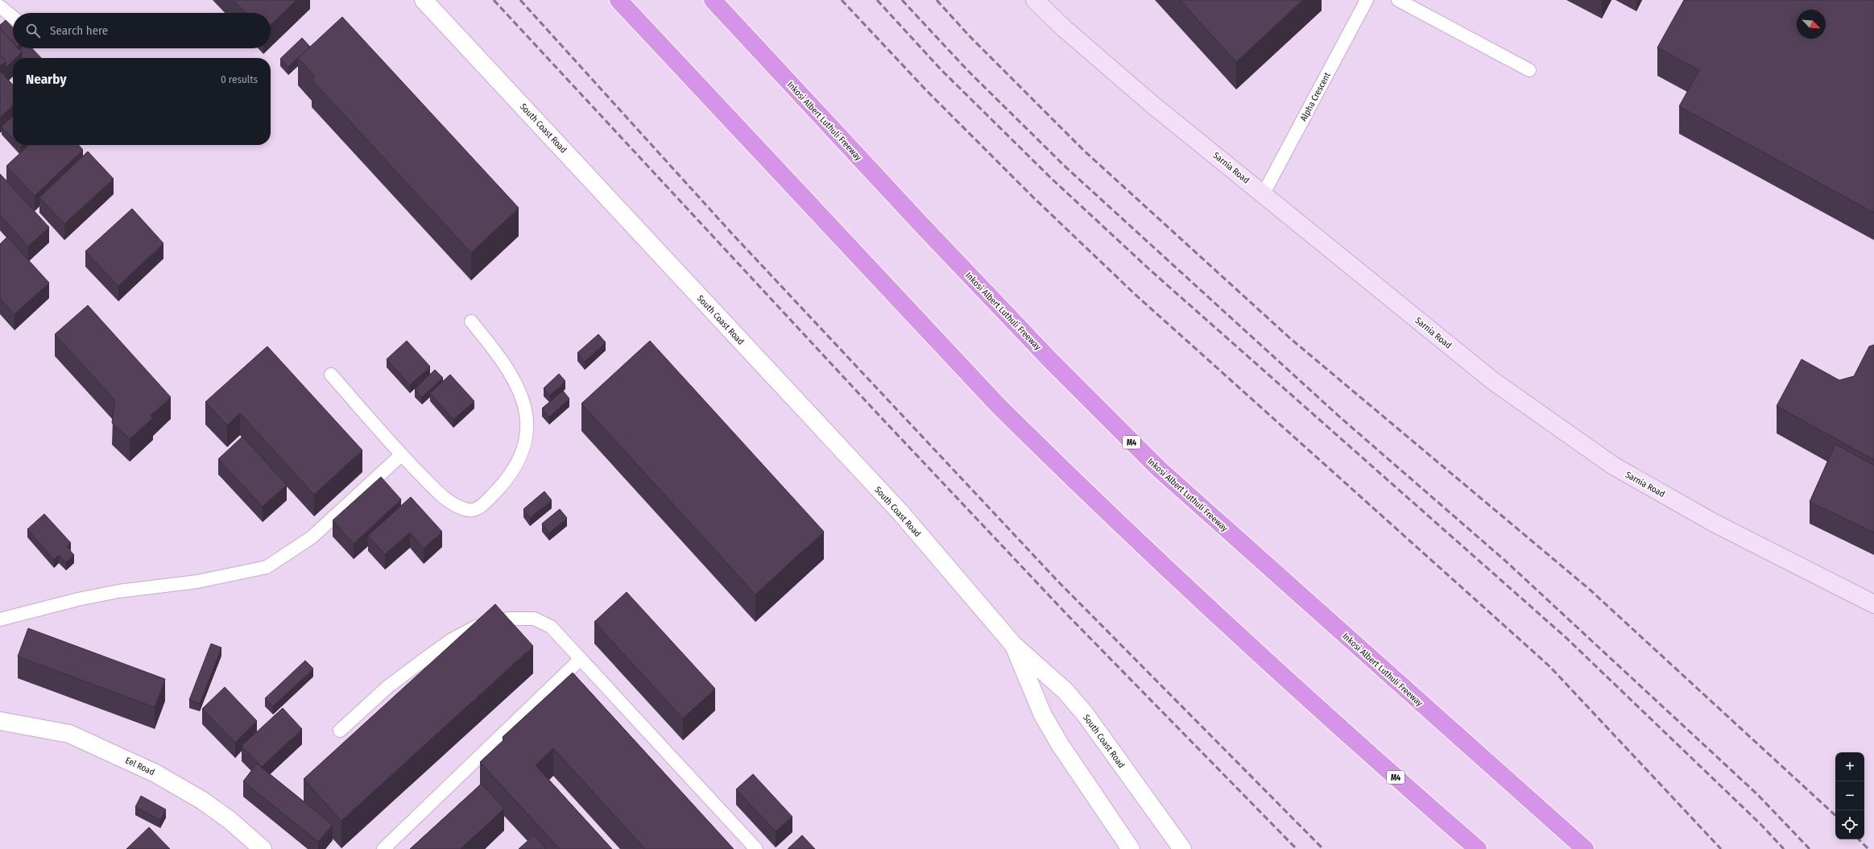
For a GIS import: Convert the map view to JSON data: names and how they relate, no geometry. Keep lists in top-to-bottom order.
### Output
{
  "streets": {
    "highway": ["Inkosi Albert Luthuli Freeway", "M4"],
    "main road": ["Sarnia Road"],
    "street": ["South Coast Road", "Eel Road"],
    "lane": ["Alpha Crescent"]
  },
  "crossings": [
    ["Alpha Crescent", "Sarnia Road"]
  ],
  "north": "bottom right",
  "page": {
    "search": "Search here",
    "heading": ["Nearby", "0 results"],
    "map_buttons": ["+", "−"]
  }
}
